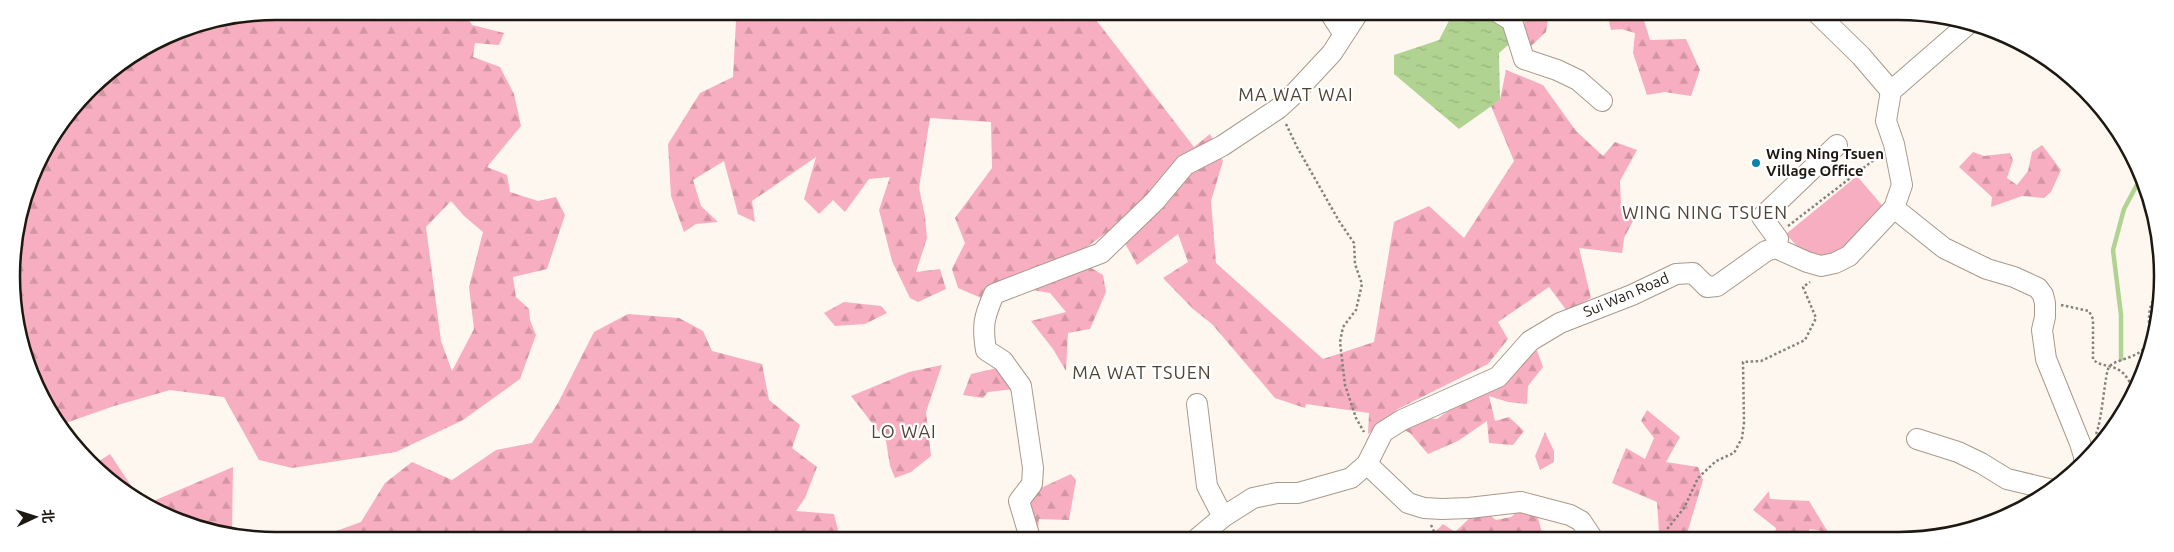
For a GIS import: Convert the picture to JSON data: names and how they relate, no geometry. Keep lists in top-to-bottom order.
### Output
{
  "streets": {
    "street": ["Sui Wan Road"]
  },
  "districts": [
    "MA WAT WAI",
    "WING NING TSUEN",
    "MA WAT TSUEN",
    "LO WAI"
  ],
  "places": ["Wing Ning Tsuen Village Office"],
  "north": "right"
}
